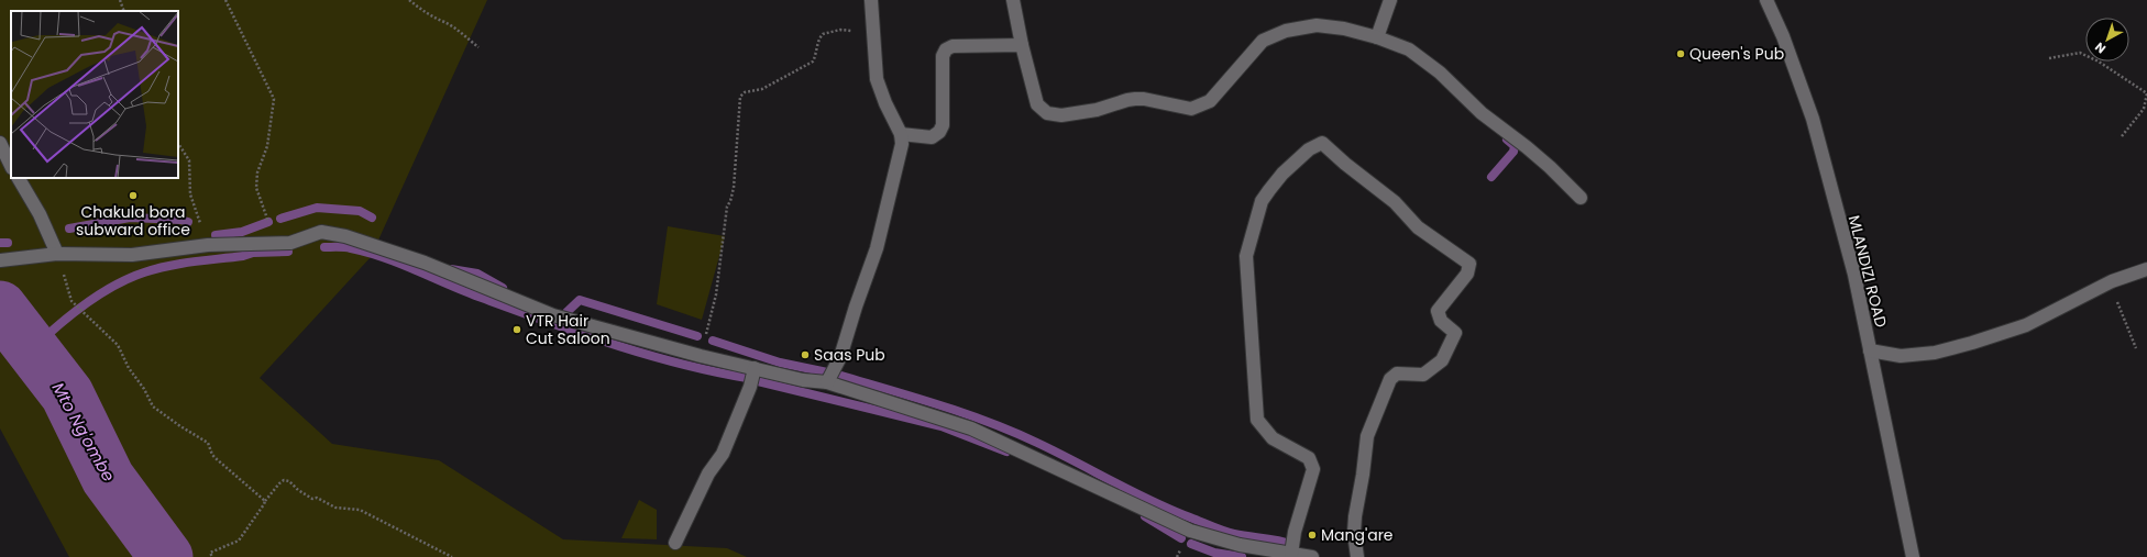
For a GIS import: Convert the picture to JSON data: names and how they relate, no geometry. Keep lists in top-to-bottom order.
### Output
{
  "streets": {
    "street": ["MLANDIZI ROAD"]
  },
  "water": ["Mto Ng'ombe"],
  "places": [
    "Queen's Pub",
    "Chakula bora subward office",
    "VTR Hair Cut Saloon",
    "Saas Pub",
    "Mang'are"
  ],
  "north": "bottom left"
}
